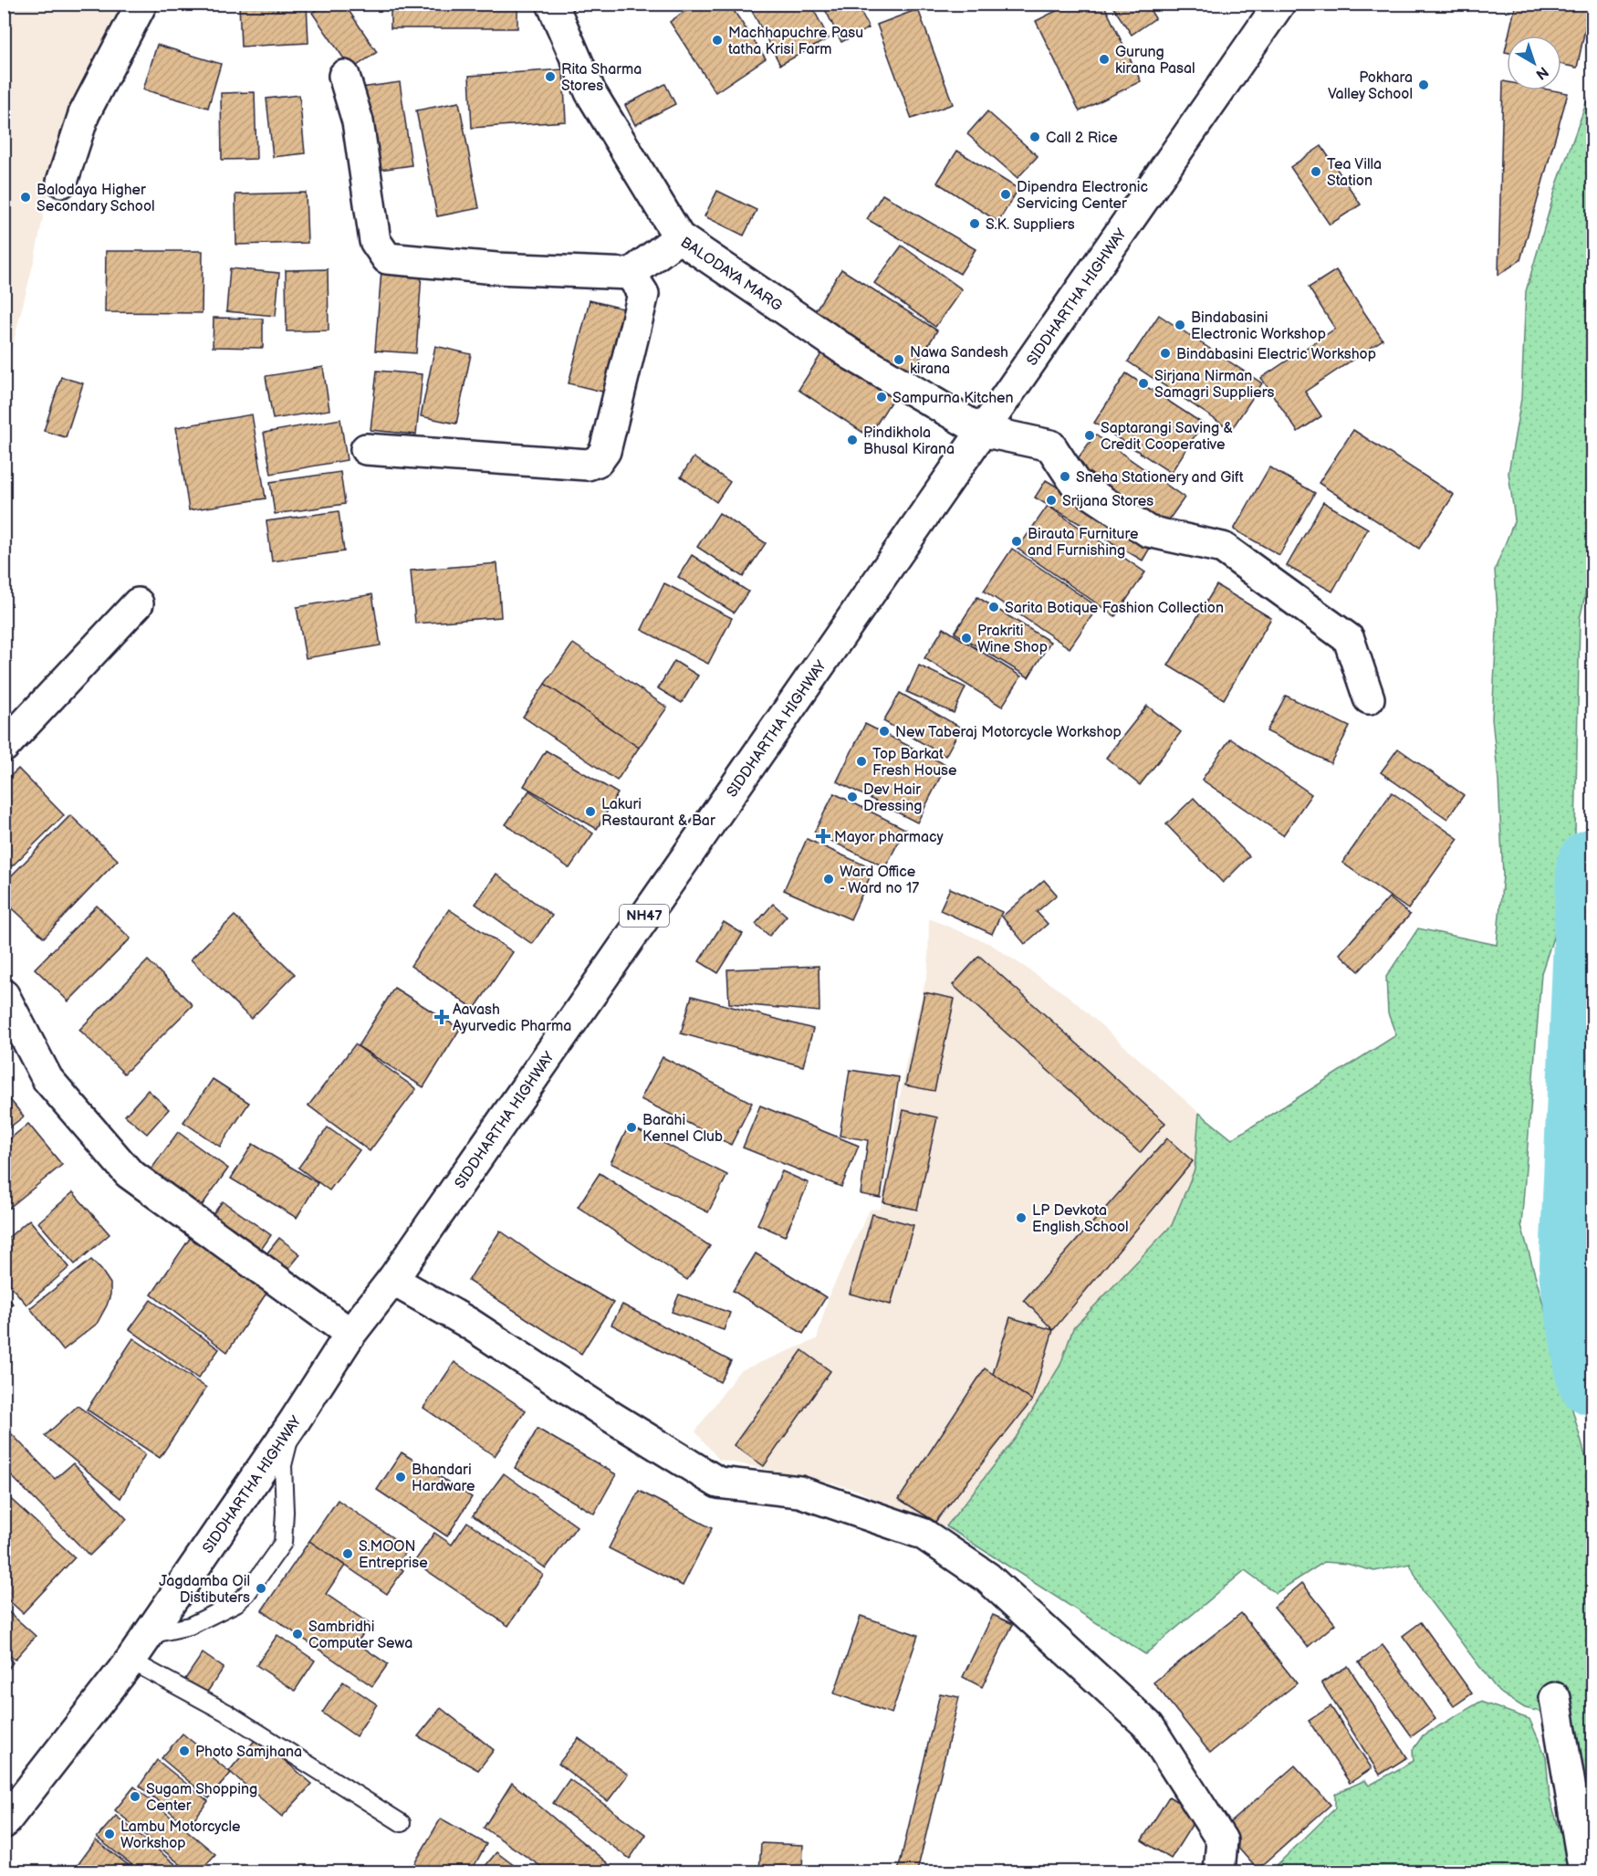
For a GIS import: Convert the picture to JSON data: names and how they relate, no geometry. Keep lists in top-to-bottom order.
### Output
{
  "streets": {
    "main road": ["BALODAYA MARG", "SIDDHARTHA HIGHWAY", "NH47"]
  },
  "crossings": [
    ["BALODAYA MARG", "SIDDHARTHA HIGHWAY"]
  ],
  "places": {
    "other": [
      "Machhapuchre Pasu tatha Krisi Farm",
      "Gurung kirana Pasal",
      "Rita Sharma Stores",
      "Pokhara Valley School",
      "Call 2 Rice",
      "Tea Villa Station",
      "Dipendra Electronic Servicing Center",
      "Balodaya Higher Secondary School",
      "S.K. Suppliers",
      "Bindabasini Electronic Workshop",
      "Bindabasini Electric Workshop",
      "Nawa Sandesh kirana",
      "Sirjana Nirman Samagri Suppliers",
      "Sampurna Kitchen",
      "Saptarangi Saving & Credit Cooperative",
      "Pindikhola Bhusal Kirana",
      "Sneha Stationery and Gift",
      "Srijana Stores",
      "Birauta Furniture and Furnishing",
      "Sarita Botique Fashion Collection",
      "Prakriti Wine Shop",
      "New Taberaj Motorcycle Workshop",
      "Top Barkat Fresh House",
      "Dev Hair Dressing",
      "Lakuri Restaurant & Bar",
      "Ward Office - Ward no 17",
      "Barahi Kennel Club",
      "LP Devkota English School",
      "Bhandari Hardware",
      "S.MOON Entreprise",
      "Jagdamba Oil Distibuters",
      "Sambridhi Computer Sewa",
      "Photo Samjhana",
      "Sugam Shopping Center",
      "Lambu Motorcycle Workshop"
    ],
    "health": ["Mayor pharmacy", "Aavash Ayurvedic Pharma"]
  },
  "north": "bottom right"
}
